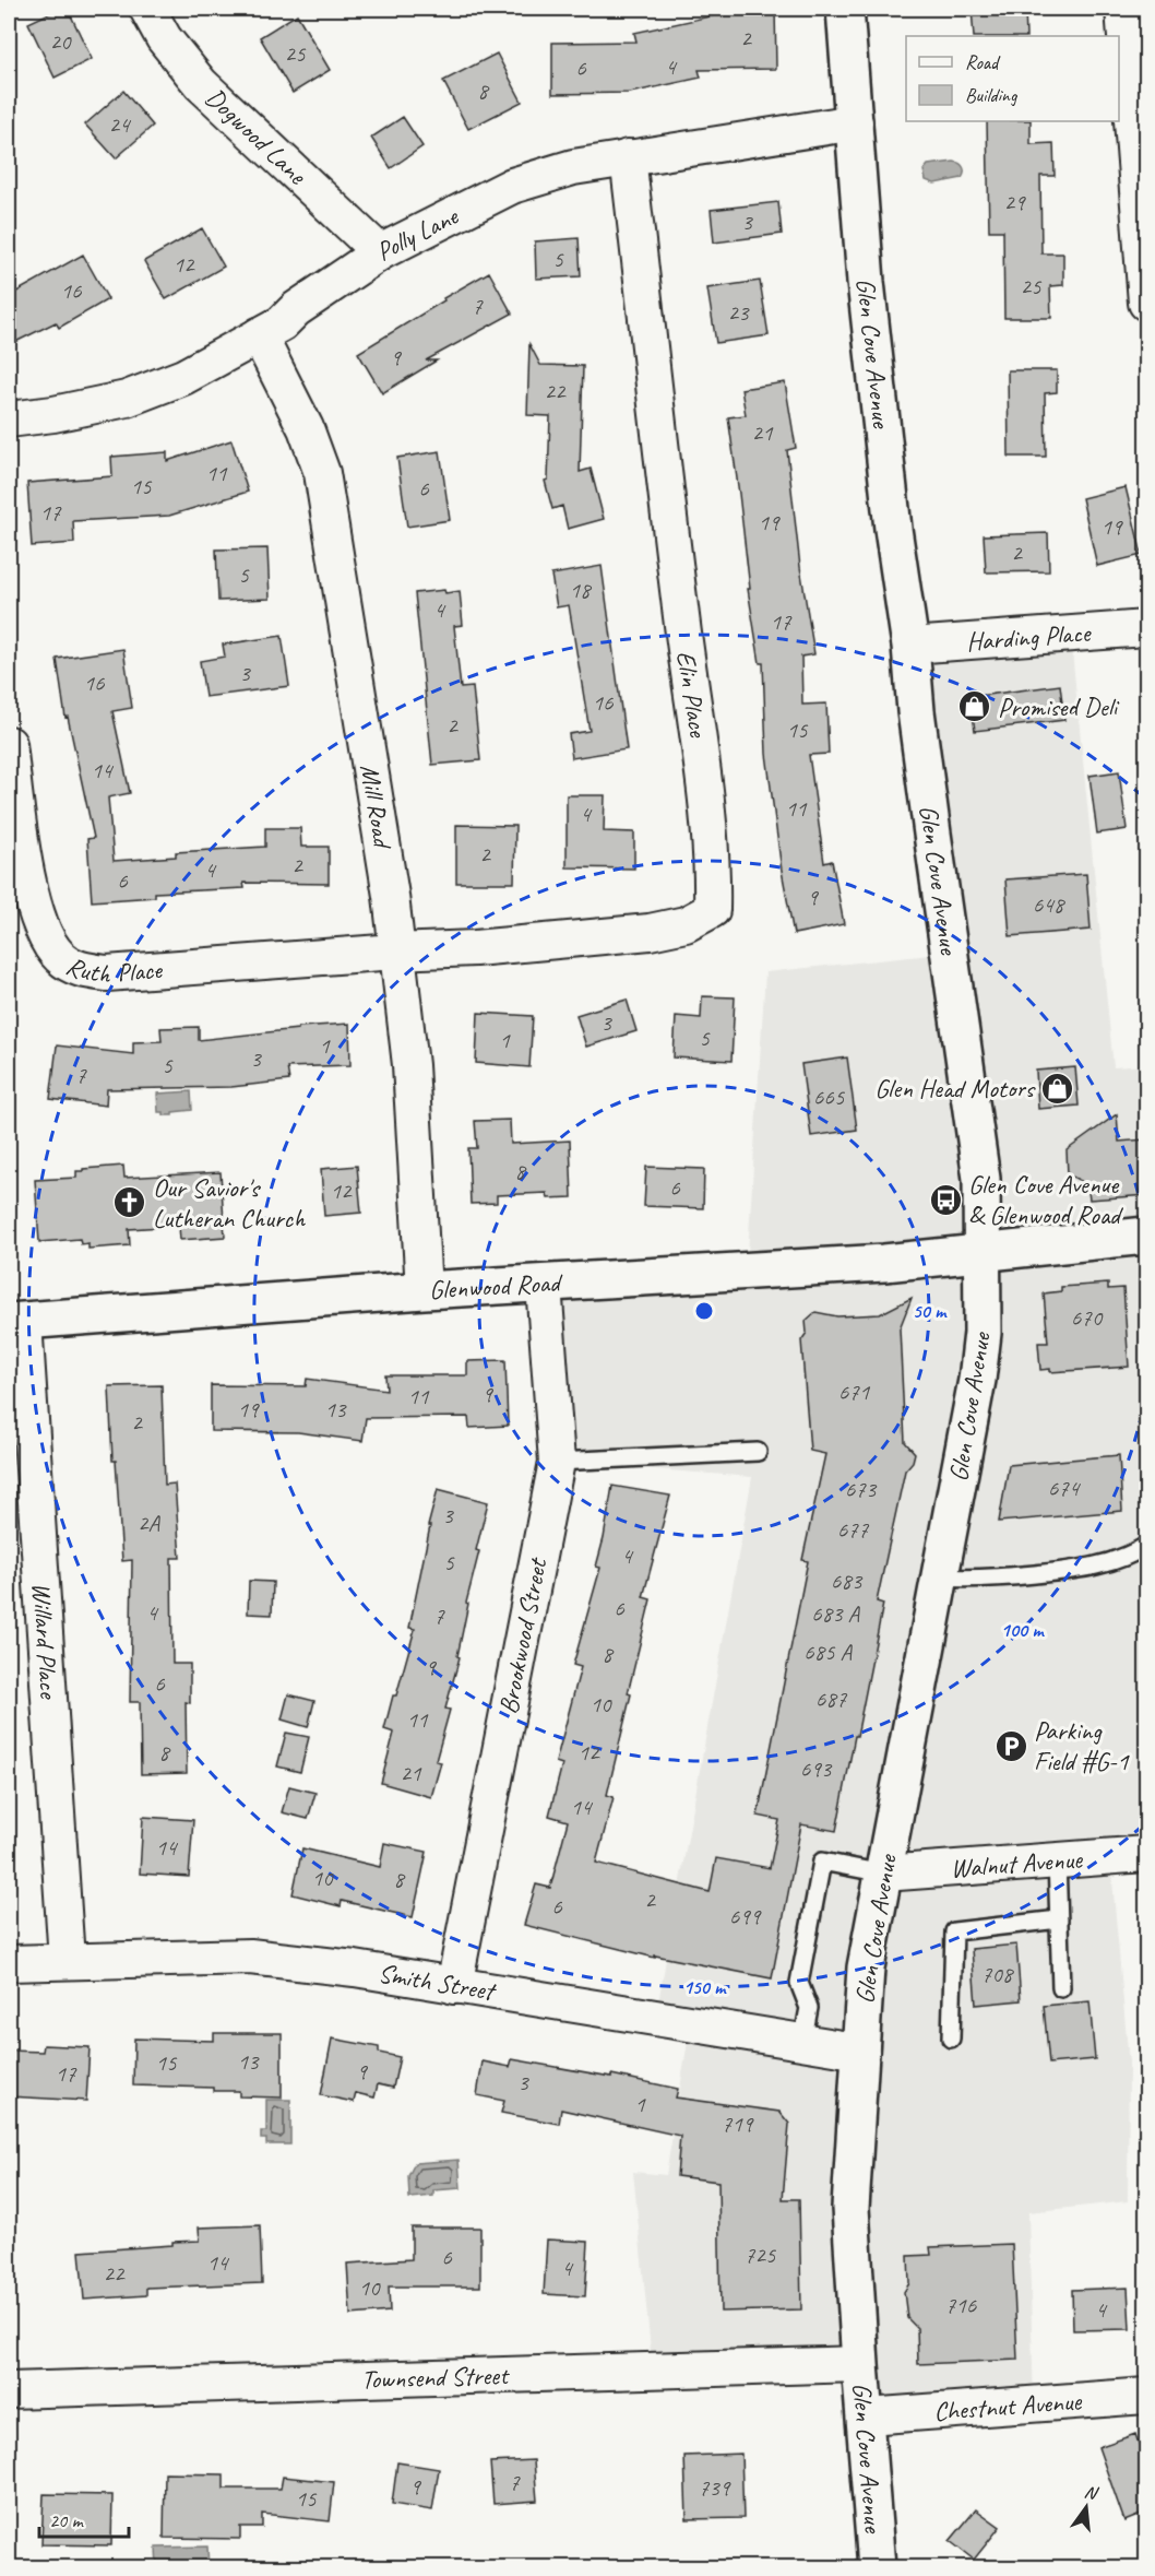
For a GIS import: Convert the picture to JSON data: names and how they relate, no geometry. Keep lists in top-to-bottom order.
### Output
{
  "streets": {
    "main road": ["Glen Cove Avenue", "Glenwood Road"],
    "street": [
      "Dogwood Lane",
      "Polly Lane",
      "Harding Place",
      "Elin Place",
      "Mill Road",
      "Ruth Place",
      "Brookwood Street",
      "Willard Place",
      "Walnut Avenue",
      "Smith Street",
      "Townsend Street",
      "Chestnut Avenue"
    ]
  },
  "crossings": [
    ["Dogwood Lane", "Polly Lane"],
    ["Polly Lane", "Glen Cove Avenue"],
    ["Polly Lane", "Elin Place"],
    ["Polly Lane", "Mill Road"],
    ["Glen Cove Avenue", "Harding Place"],
    ["Glen Cove Avenue", "Glenwood Road"],
    ["Glen Cove Avenue", "Walnut Avenue"],
    ["Glen Cove Avenue", "Smith Street"],
    ["Glen Cove Avenue", "Townsend Street"],
    ["Glen Cove Avenue", "Chestnut Avenue"],
    ["Elin Place", "Mill Road"],
    ["Elin Place", "Ruth Place"],
    ["Mill Road", "Ruth Place"],
    ["Mill Road", "Glenwood Road"],
    ["Glenwood Road", "Brookwood Street"],
    ["Glenwood Road", "Willard Place"],
    ["Brookwood Street", "Smith Street"],
    ["Willard Place", "Smith Street"]
  ],
  "places": {
    "shop": ["Promised Deli", "Glen Head Motors"],
    "bus stop": ["Glen Cove Avenue & Glenwood Road"],
    "church": ["Our Savior's Lutheran Church"],
    "parking": ["Parking Field #G-1"]
  },
  "house_numbers": [
    "2",
    "20",
    "25",
    "4",
    "6",
    "8",
    "24",
    "29",
    "3",
    "5",
    "12",
    "25",
    "16",
    "7",
    "23",
    "9",
    "22",
    "21",
    "11",
    "15",
    "6",
    "17",
    "19",
    "19",
    "2",
    "5",
    "18",
    "4",
    "17",
    "3",
    "16",
    "16",
    "2",
    "15",
    "14",
    "11",
    "4",
    "2",
    "2",
    "4",
    "6",
    "9",
    "648",
    "3",
    "5",
    "1",
    "1",
    "3",
    "5",
    "7",
    "665",
    "8",
    "6",
    "12",
    "670",
    "671",
    "9",
    "11",
    "19",
    "13",
    "2",
    "674",
    "673",
    "3",
    "2A",
    "677",
    "4",
    "5",
    "683",
    "6",
    "4",
    "683 A",
    "7",
    "685 A",
    "8",
    "9",
    "6",
    "687",
    "10",
    "11",
    "8",
    "12",
    "693",
    "21",
    "14",
    "14",
    "10",
    "8",
    "2",
    "6",
    "699",
    "708",
    "13",
    "15",
    "9",
    "17",
    "3",
    "1",
    "719",
    "725",
    "6",
    "14",
    "4",
    "22",
    "10",
    "716",
    "4",
    "7",
    "9",
    "739",
    "15"
  ],
  "legend": ["Road", "Building"],
  "scale_bar": "20 m",
  "north": "top",
  "rings": ["50 m", "100 m", "150 m"]
}
